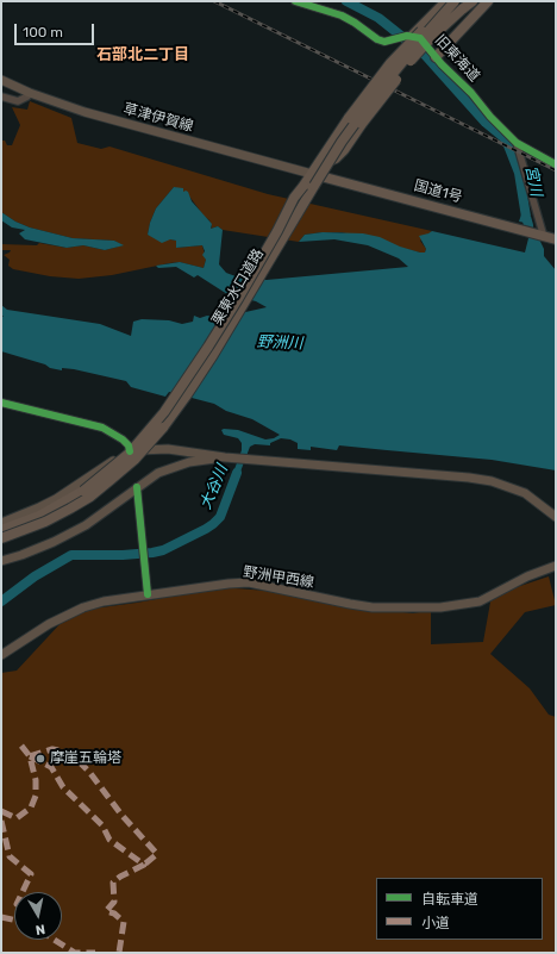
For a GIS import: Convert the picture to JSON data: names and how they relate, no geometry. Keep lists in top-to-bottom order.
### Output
{
  "streets": {
    "highway": ["国道1号", "栗東水口道路"],
    "main road": ["草津伊賀線", "野洲甲西線"],
    "street": ["旧東海道"]
  },
  "crossings": [
    ["草津伊賀線", "国道1号"],
    ["草津伊賀線", "栗東水口道路"],
    ["国道1号", "栗東水口道路"]
  ],
  "districts": ["石部北二丁目"],
  "water": ["宮川", "野洲川", "大谷川"],
  "places": ["摩崖五輪塔"],
  "legend": ["自転車道", "小道"],
  "scale_bar": "100 m",
  "north": "bottom"
}
